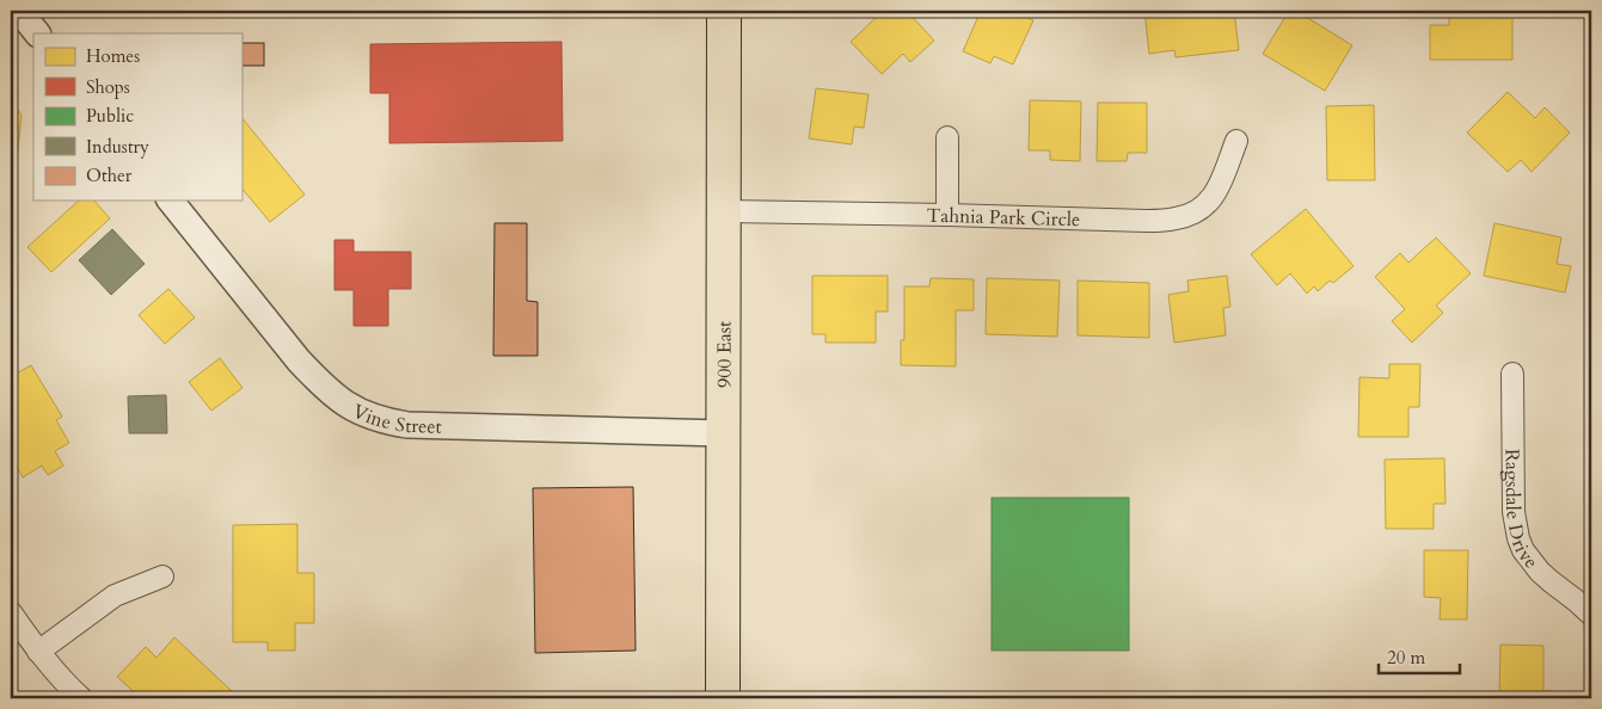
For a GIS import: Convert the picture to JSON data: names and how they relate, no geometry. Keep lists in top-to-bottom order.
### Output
{
  "streets": {
    "main road": ["900 East"],
    "street": ["Tahnia Park Circle", "Vine Street", "Ragsdale Drive"]
  },
  "crossings": [
    ["Tahnia Park Circle", "900 East"],
    ["900 East", "Vine Street"]
  ],
  "legend": [
    "Homes",
    "Shops",
    "Public",
    "Industry",
    "Other"
  ],
  "scale_bar": "20 m"
}
